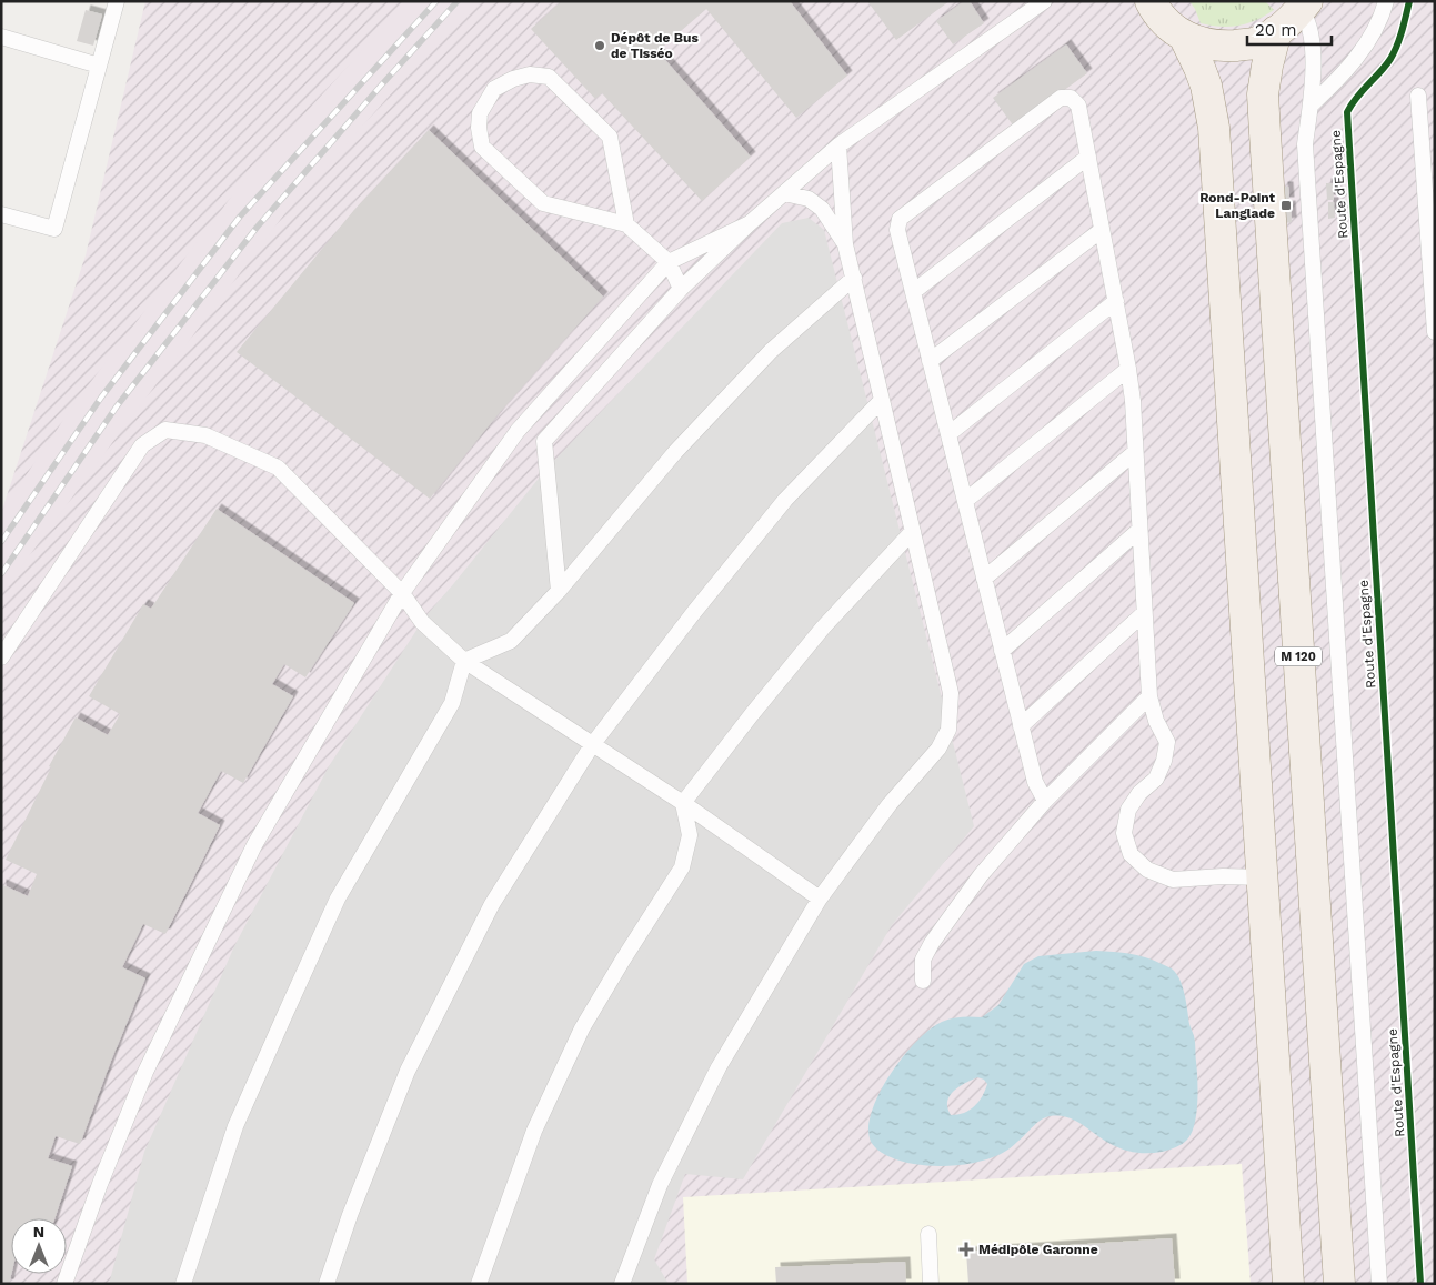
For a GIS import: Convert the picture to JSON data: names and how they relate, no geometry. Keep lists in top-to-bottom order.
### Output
{
  "streets": {
    "main road": ["M 120"],
    "cycle path": ["Route d'Espagne"]
  },
  "places": {
    "other": ["Dépôt de Bus de Tisséo"],
    "transit": ["Rond-Point Langlade"],
    "health": ["Médipôle Garonne"]
  },
  "scale_bar": "20 m",
  "north": "top"
}
